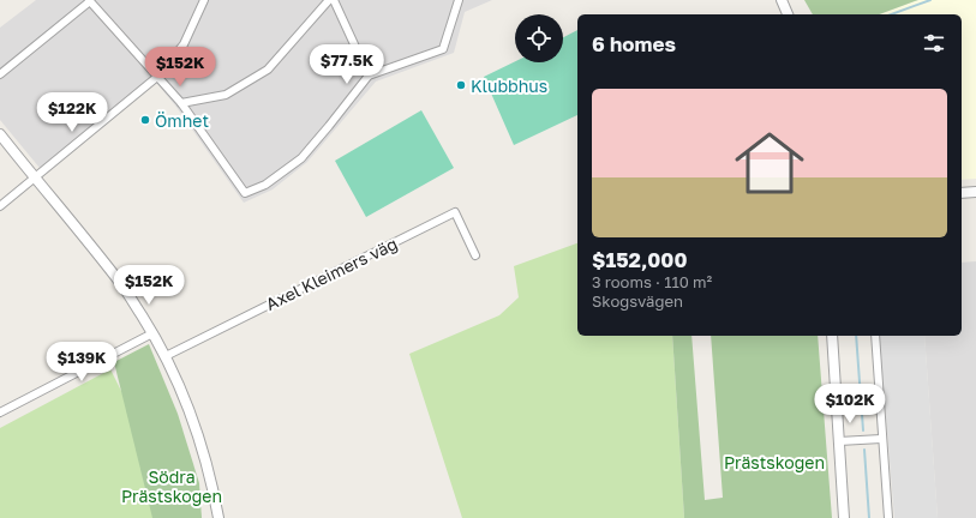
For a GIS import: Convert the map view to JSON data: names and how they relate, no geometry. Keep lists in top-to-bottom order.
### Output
{
  "streets": {
    "street": ["Axel Kleimers väg"]
  },
  "parks": ["Prästskogen", "Södra Prästskogen"],
  "places": ["Klubbhus", "Ömhet"],
  "page": {
    "heading": "6 homes",
    "price": [
      "$77.5K",
      "$152K",
      "$122K",
      "$152K",
      "$139K",
      "$102K"
    ],
    "list": [
      {
        "name": "$152,000",
        "note": "3 rooms · 110 m² · Skogsvägen"
      }
    ]
  }
}
